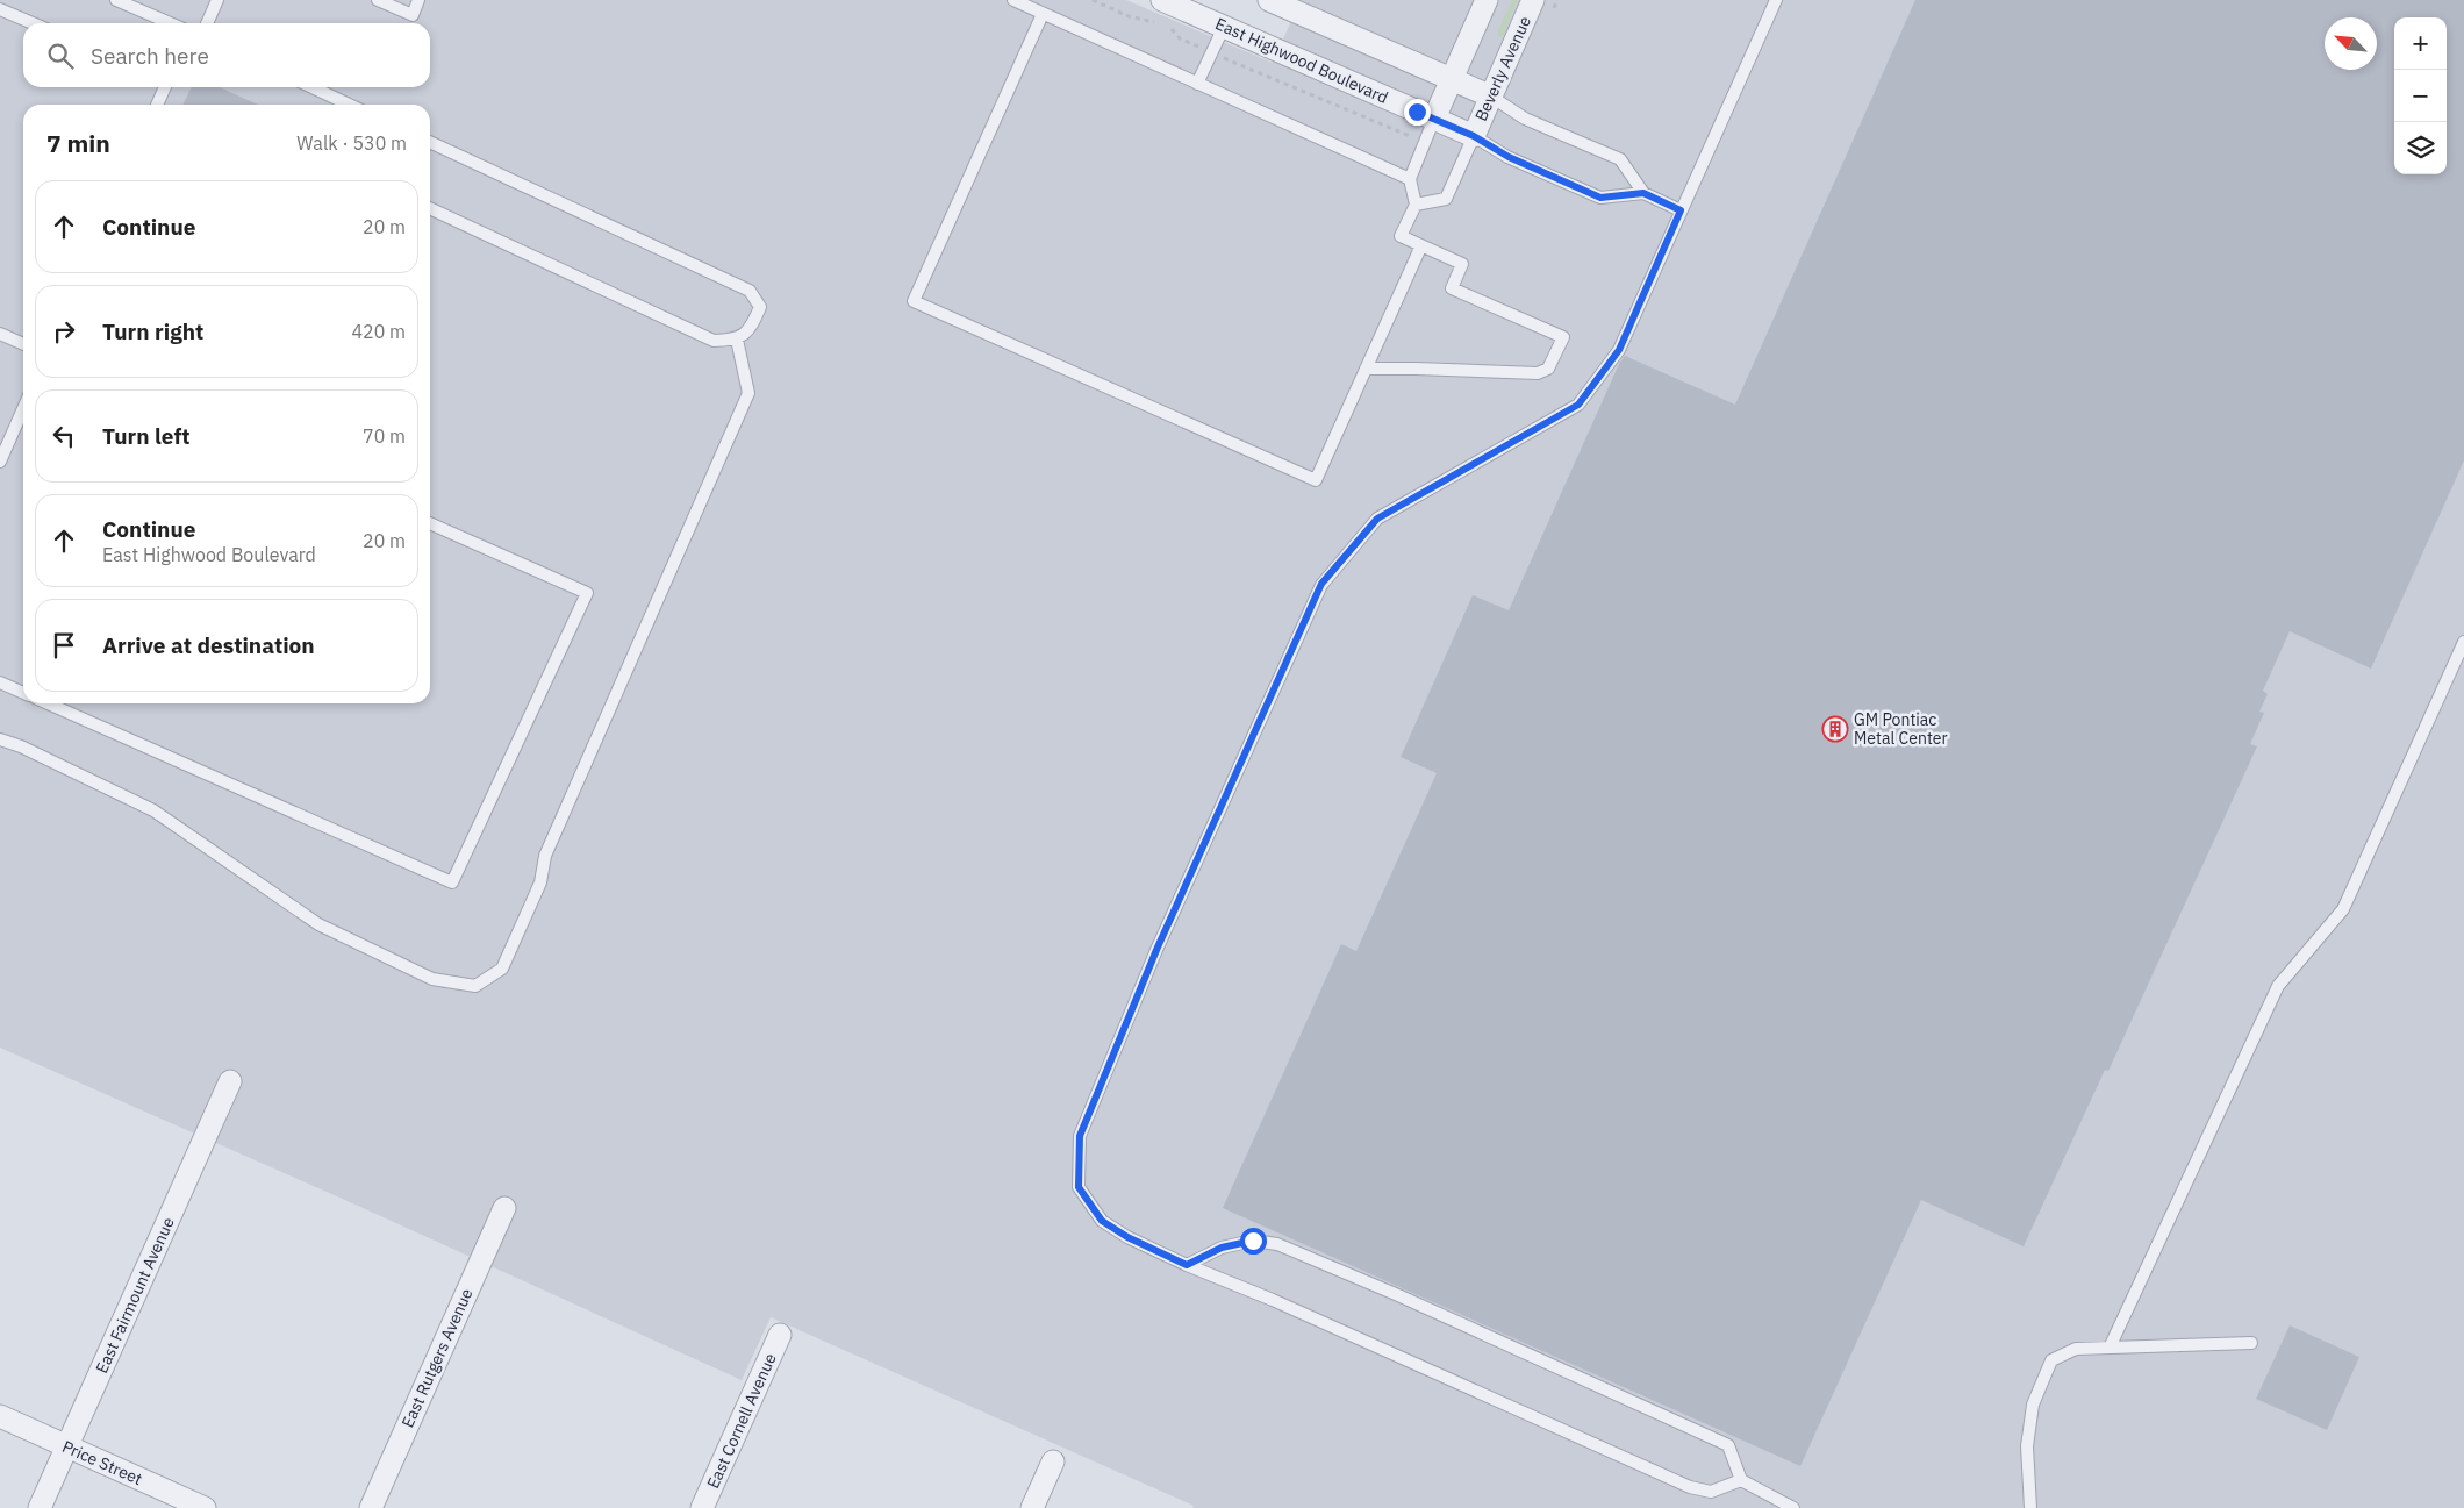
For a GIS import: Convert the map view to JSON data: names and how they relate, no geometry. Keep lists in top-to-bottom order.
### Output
{
  "streets": {
    "street": [
      "East Highwood Boulevard",
      "Beverly Avenue",
      "East Fairmount Avenue",
      "East Rutgers Avenue",
      "East Cornell Avenue",
      "Price Street"
    ]
  },
  "crossings": [
    ["East Highwood Boulevard", "Beverly Avenue"],
    ["East Fairmount Avenue", "Price Street"]
  ],
  "places": {
    "building": ["GM Pontiac Metal Center"]
  },
  "north": "top left",
  "page": {
    "map_buttons": ["+", "−"],
    "search": "Search here",
    "heading": ["7 min", "Walk · 530 m"],
    "list": [
      ["Continue", "20 m"],
      ["Turn right", "420 m"],
      ["Turn left", "70 m"],
      ["Continue", "East Highwood Boulevard", "20 m"],
      "Arrive at destination"
    ]
  }
}
